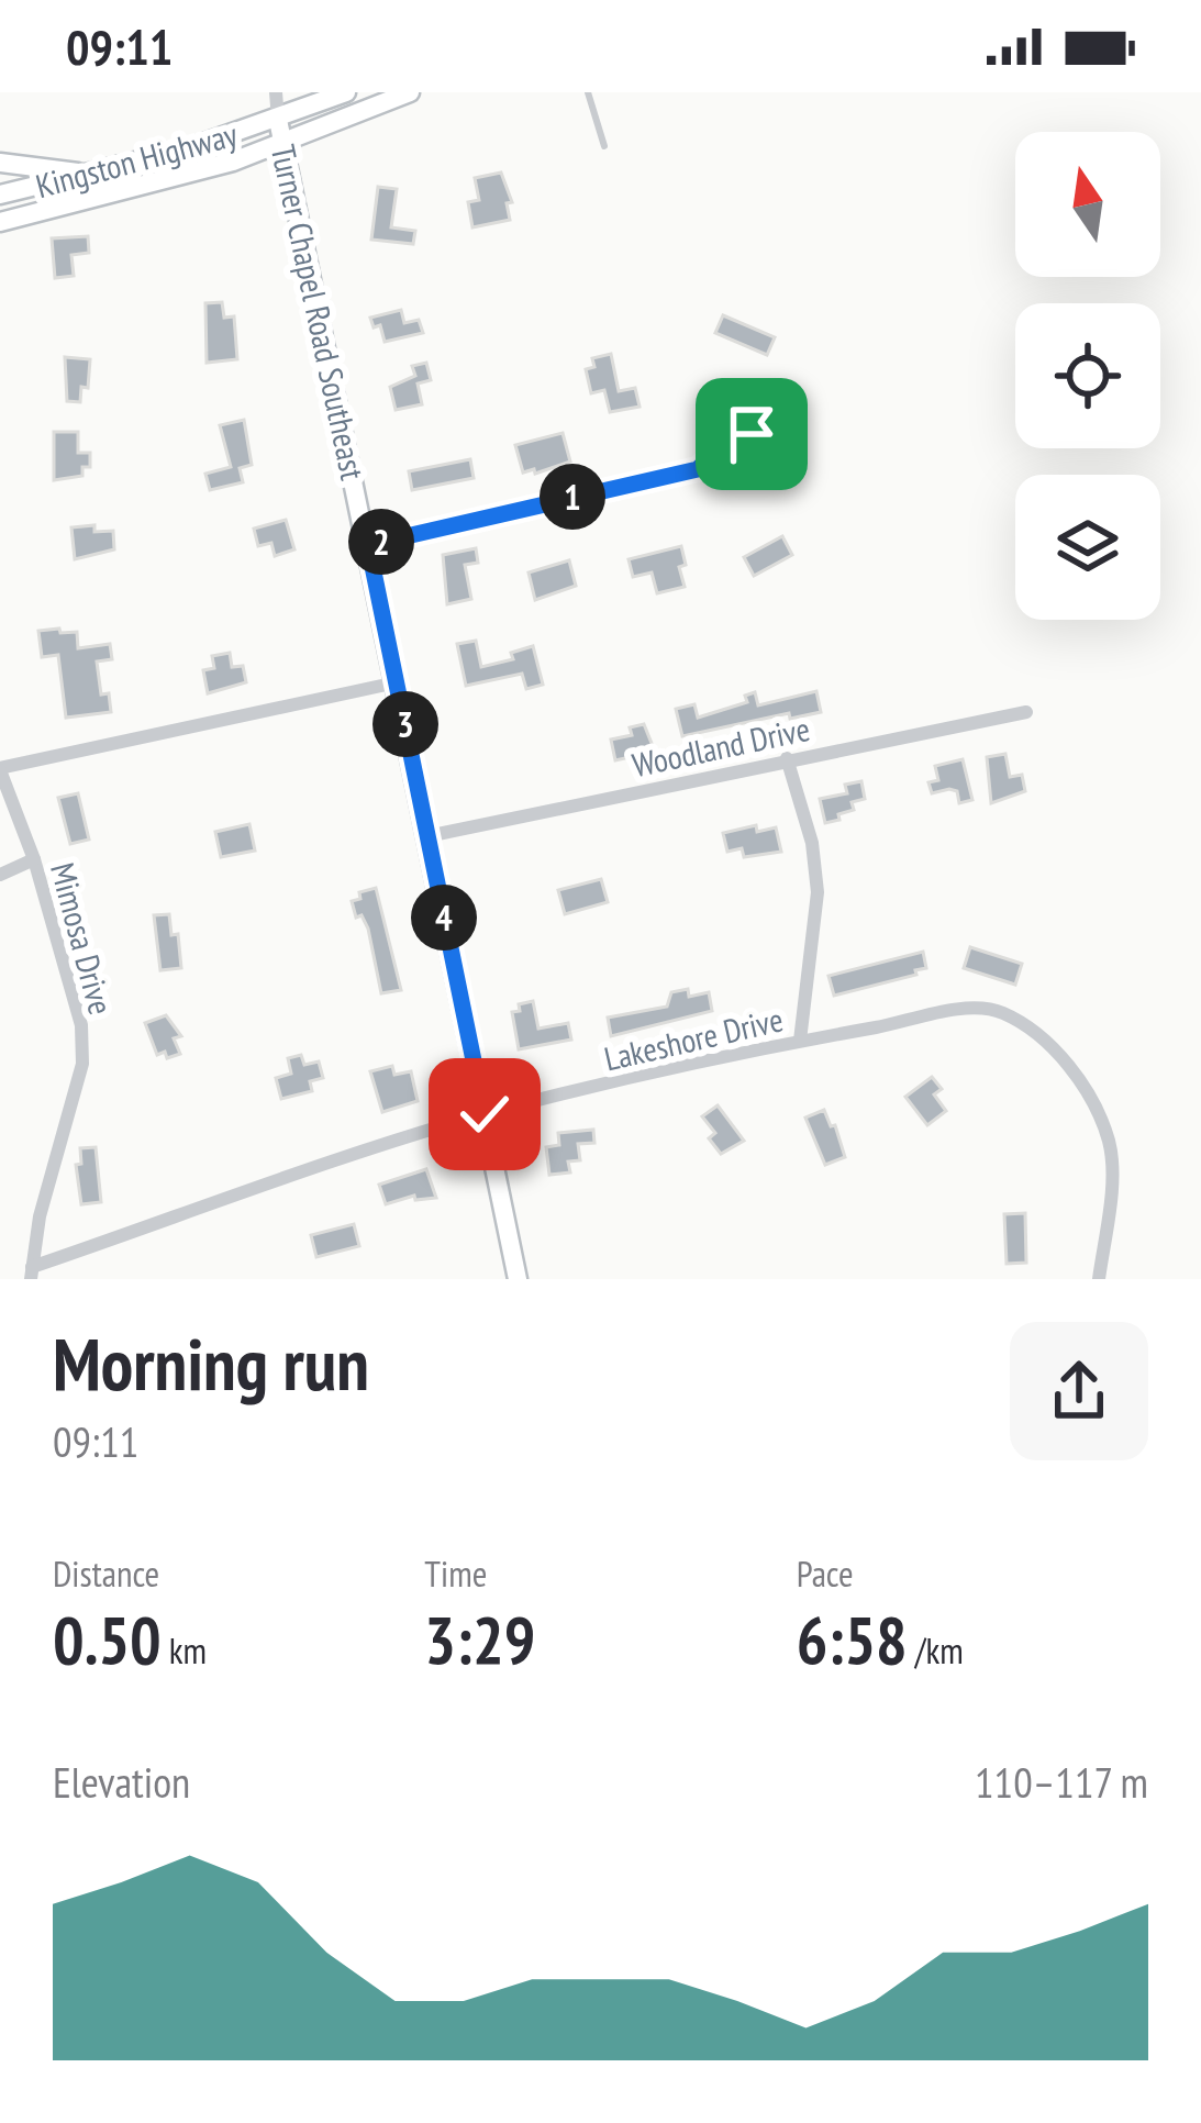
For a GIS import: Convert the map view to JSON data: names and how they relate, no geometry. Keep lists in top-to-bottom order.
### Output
{
  "streets": {
    "street": [
      "Kingston Highway",
      "Turner Chapel Road Southeast",
      "Woodland Drive",
      "Mimosa Drive",
      "Lakeshore Drive"
    ]
  },
  "crossings": [
    ["Kingston Highway", "Turner Chapel Road Southeast"],
    ["Turner Chapel Road Southeast", "Woodland Drive"],
    ["Turner Chapel Road Southeast", "Lakeshore Drive"],
    ["Mimosa Drive", "Lakeshore Drive"]
  ],
  "north": "top",
  "page": {
    "status": "09:11",
    "pins": [
      "1",
      "2",
      "3",
      "4"
    ],
    "heading": ["Morning run", "09:11"],
    "stats": [
      ["Distance", "0.50 km"],
      ["Time", "3:29"],
      ["Pace", "6:58 /km"]
    ],
    "chart": ["Elevation", "110–117 m"]
  }
}
